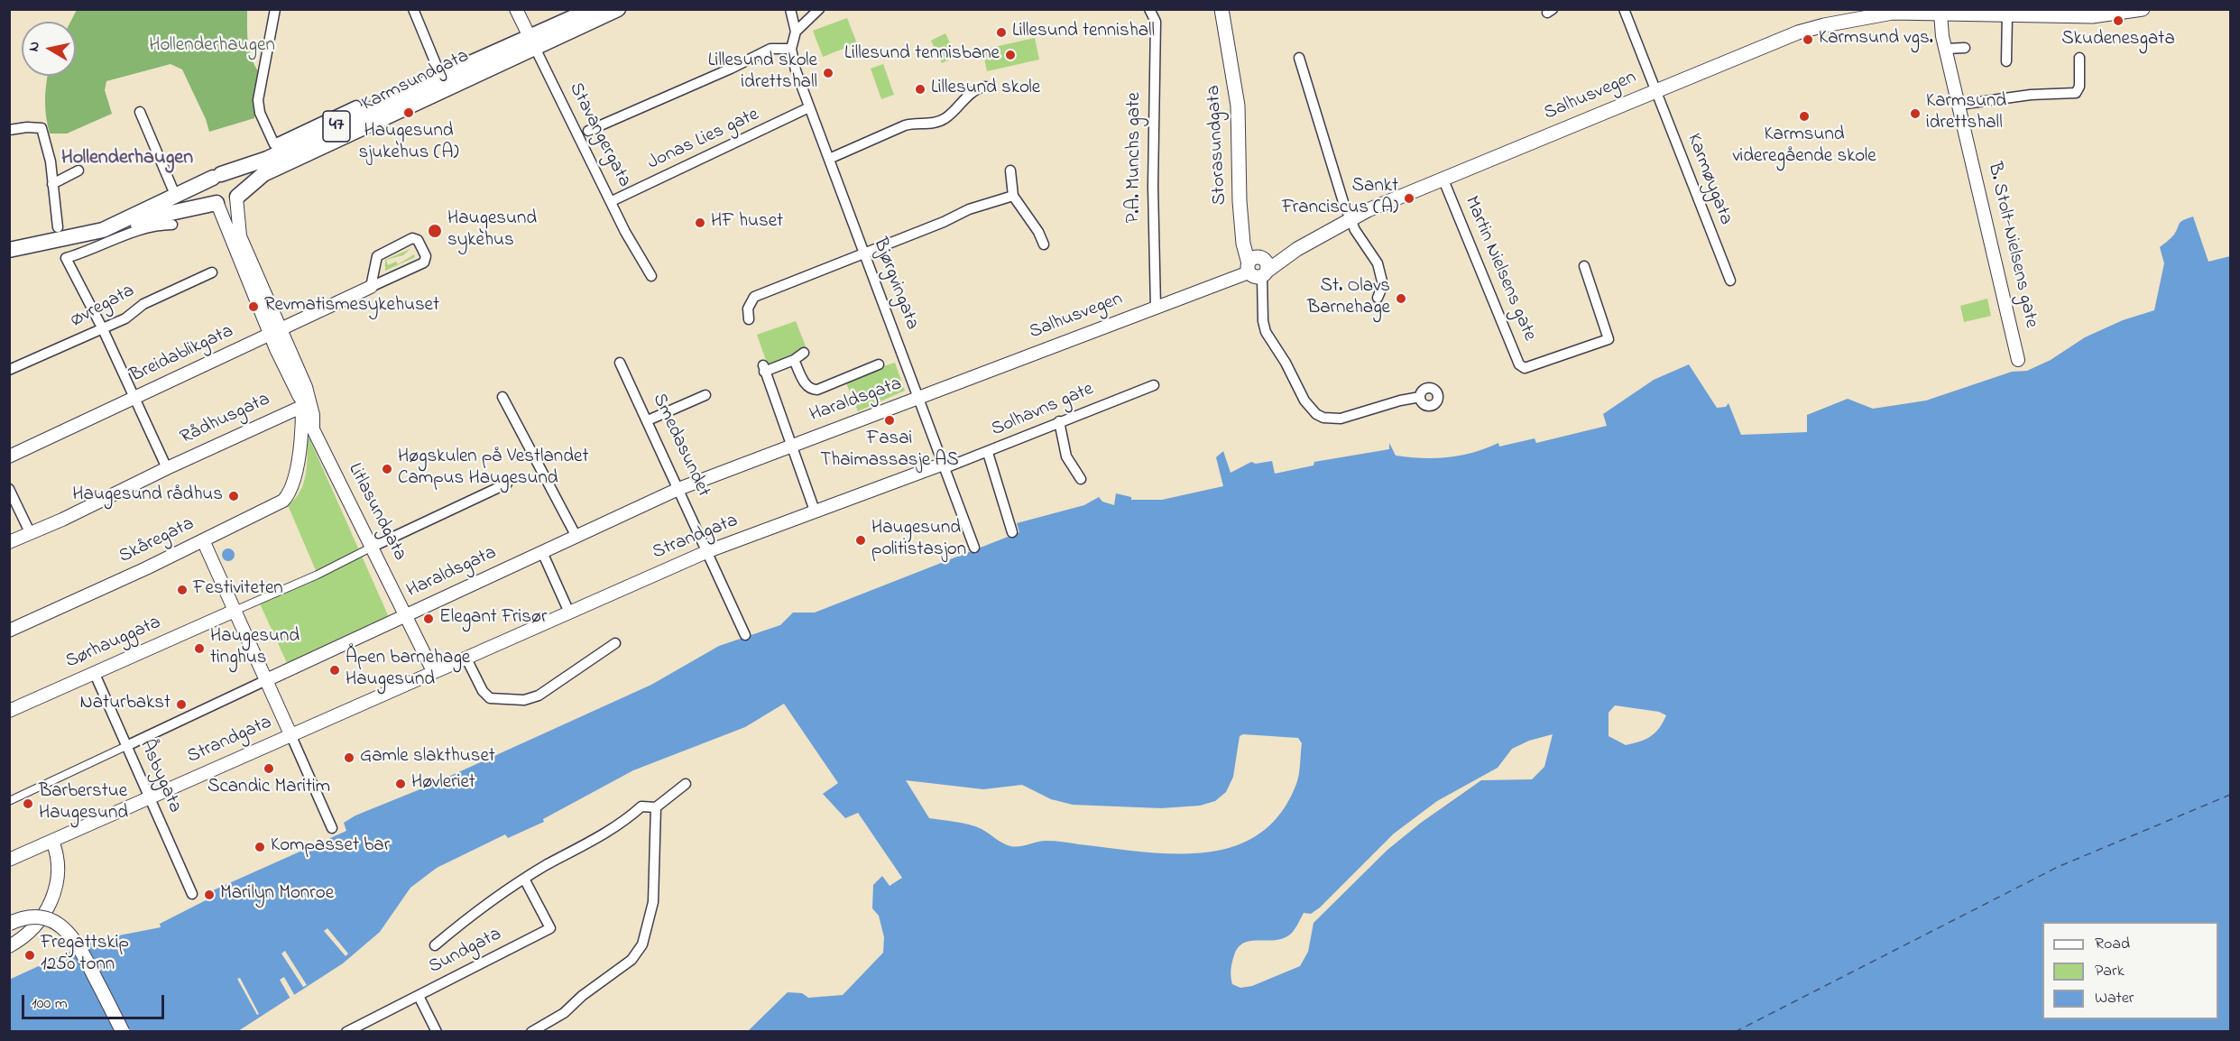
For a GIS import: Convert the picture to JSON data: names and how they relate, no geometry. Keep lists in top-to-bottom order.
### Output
{
  "streets": {
    "main road": [
      "Karmsundgata",
      "Salhusvegen",
      "47",
      "Storasundgata"
    ],
    "street": [
      "Stavangergata",
      "Jonas Lies gate",
      "P.A. Munchs gate",
      "Karmøygata",
      "B. Stolt-Nielsens gate",
      "Martin Nielsens gate",
      "Bjørgvingata",
      "Øvregata",
      "Breidablikgata",
      "Haraldsgata",
      "Solhavns gate",
      "Rådhusgata",
      "Smedasundet",
      "Litlasundgata",
      "Strandgata",
      "Skåregata",
      "Sørhauggata",
      "Åsbygata",
      "Sundgata"
    ]
  },
  "crossings": [
    ["Karmsundgata", "47"],
    ["Karmsundgata", "Stavangergata"],
    ["Karmsundgata", "Litlasundgata"],
    ["Salhusvegen", "Storasundgata"],
    ["Salhusvegen", "P.A. Munchs gate"],
    ["Salhusvegen", "Karmøygata"],
    ["Salhusvegen", "B. Stolt-Nielsens gate"],
    ["Salhusvegen", "Martin Nielsens gate"],
    ["Salhusvegen", "Bjørgvingata"],
    ["Salhusvegen", "Haraldsgata"],
    ["47", "Litlasundgata"],
    ["Stavangergata", "Jonas Lies gate"],
    ["Jonas Lies gate", "Bjørgvingata"],
    ["Bjørgvingata", "Haraldsgata"],
    ["Bjørgvingata", "Solhavns gate"],
    ["Bjørgvingata", "Strandgata"],
    ["Breidablikgata", "Litlasundgata"],
    ["Haraldsgata", "Smedasundet"],
    ["Haraldsgata", "Litlasundgata"],
    ["Haraldsgata", "Åsbygata"],
    ["Solhavns gate", "Strandgata"],
    ["Rådhusgata", "Litlasundgata"],
    ["Rådhusgata", "Skåregata"],
    ["Smedasundet", "Strandgata"],
    ["Litlasundgata", "Strandgata"],
    ["Litlasundgata", "Skåregata"],
    ["Strandgata", "Åsbygata"],
    ["Sørhauggata", "Åsbygata"]
  ],
  "districts": ["Hollenderhaugen"],
  "parks": ["Hollenderhaugen"],
  "places": [
    "Skudenesgata",
    "Lillesund tennishall",
    "Karmsund vgs.",
    "Lillesund tennisbane",
    "Lillesund skole idrettshall",
    "Lillesund skole",
    "Haugesund sjukehus (A)",
    "Karmsund idrettshall",
    "Karmsund videregående skole",
    "Sankt Franciscus (A)",
    "HF huset",
    "Haugesund sykehus",
    "St. Olavs Barnehage",
    "Revmatismesykehuset",
    "Fasai Thaimassasje AS",
    "Høgskulen på Vestlandet Campus Haugesund",
    "Haugesund rådhus",
    "Haugesund politistasjon",
    "Festiviteten",
    "Elegant Frisør",
    "Haugesund tinghus",
    "Åpen barnehage Haugesund",
    "Naturbakst",
    "Gamle slakthuset",
    "Scandic Maritim",
    "Høvleriet",
    "Barberstue Haugesund",
    "Kompasset bar",
    "Marilyn Monroe",
    "Fregattskip 1250 tonn"
  ],
  "legend": ["Road", "Park", "Water"],
  "scale_bar": "100 m",
  "north": "left"
}
